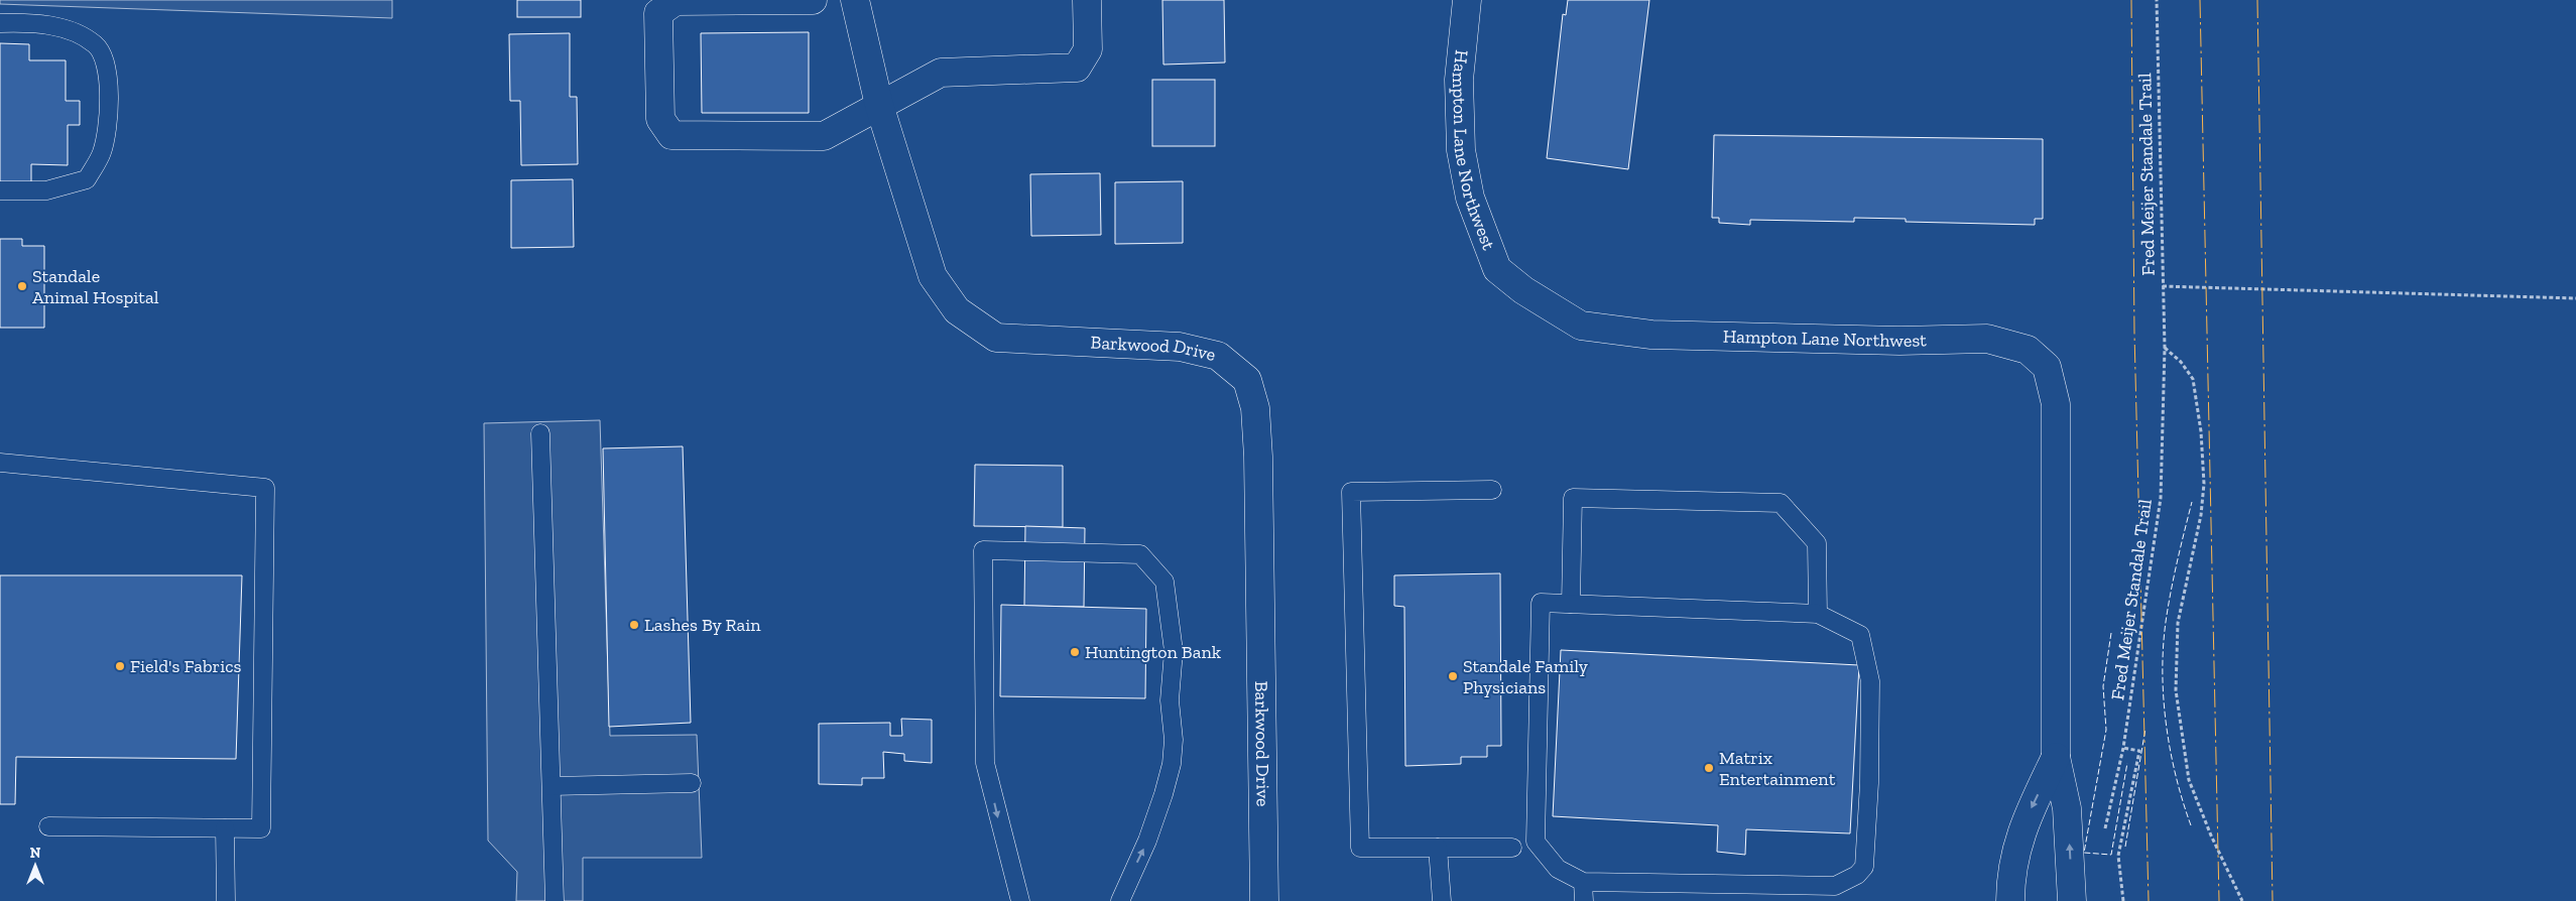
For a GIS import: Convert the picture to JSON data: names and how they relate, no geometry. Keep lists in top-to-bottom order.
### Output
{
  "streets": {
    "street": ["Hampton Lane Northwest", "Barkwood Drive"],
    "path": ["Fred Meijer Standale Trail"]
  },
  "places": [
    "Standale Animal Hospital",
    "Lashes By Rain",
    "Huntington Bank",
    "Field's Fabrics",
    "Standale Family Physicians",
    "Matrix Entertainment"
  ],
  "north": "top"
}
